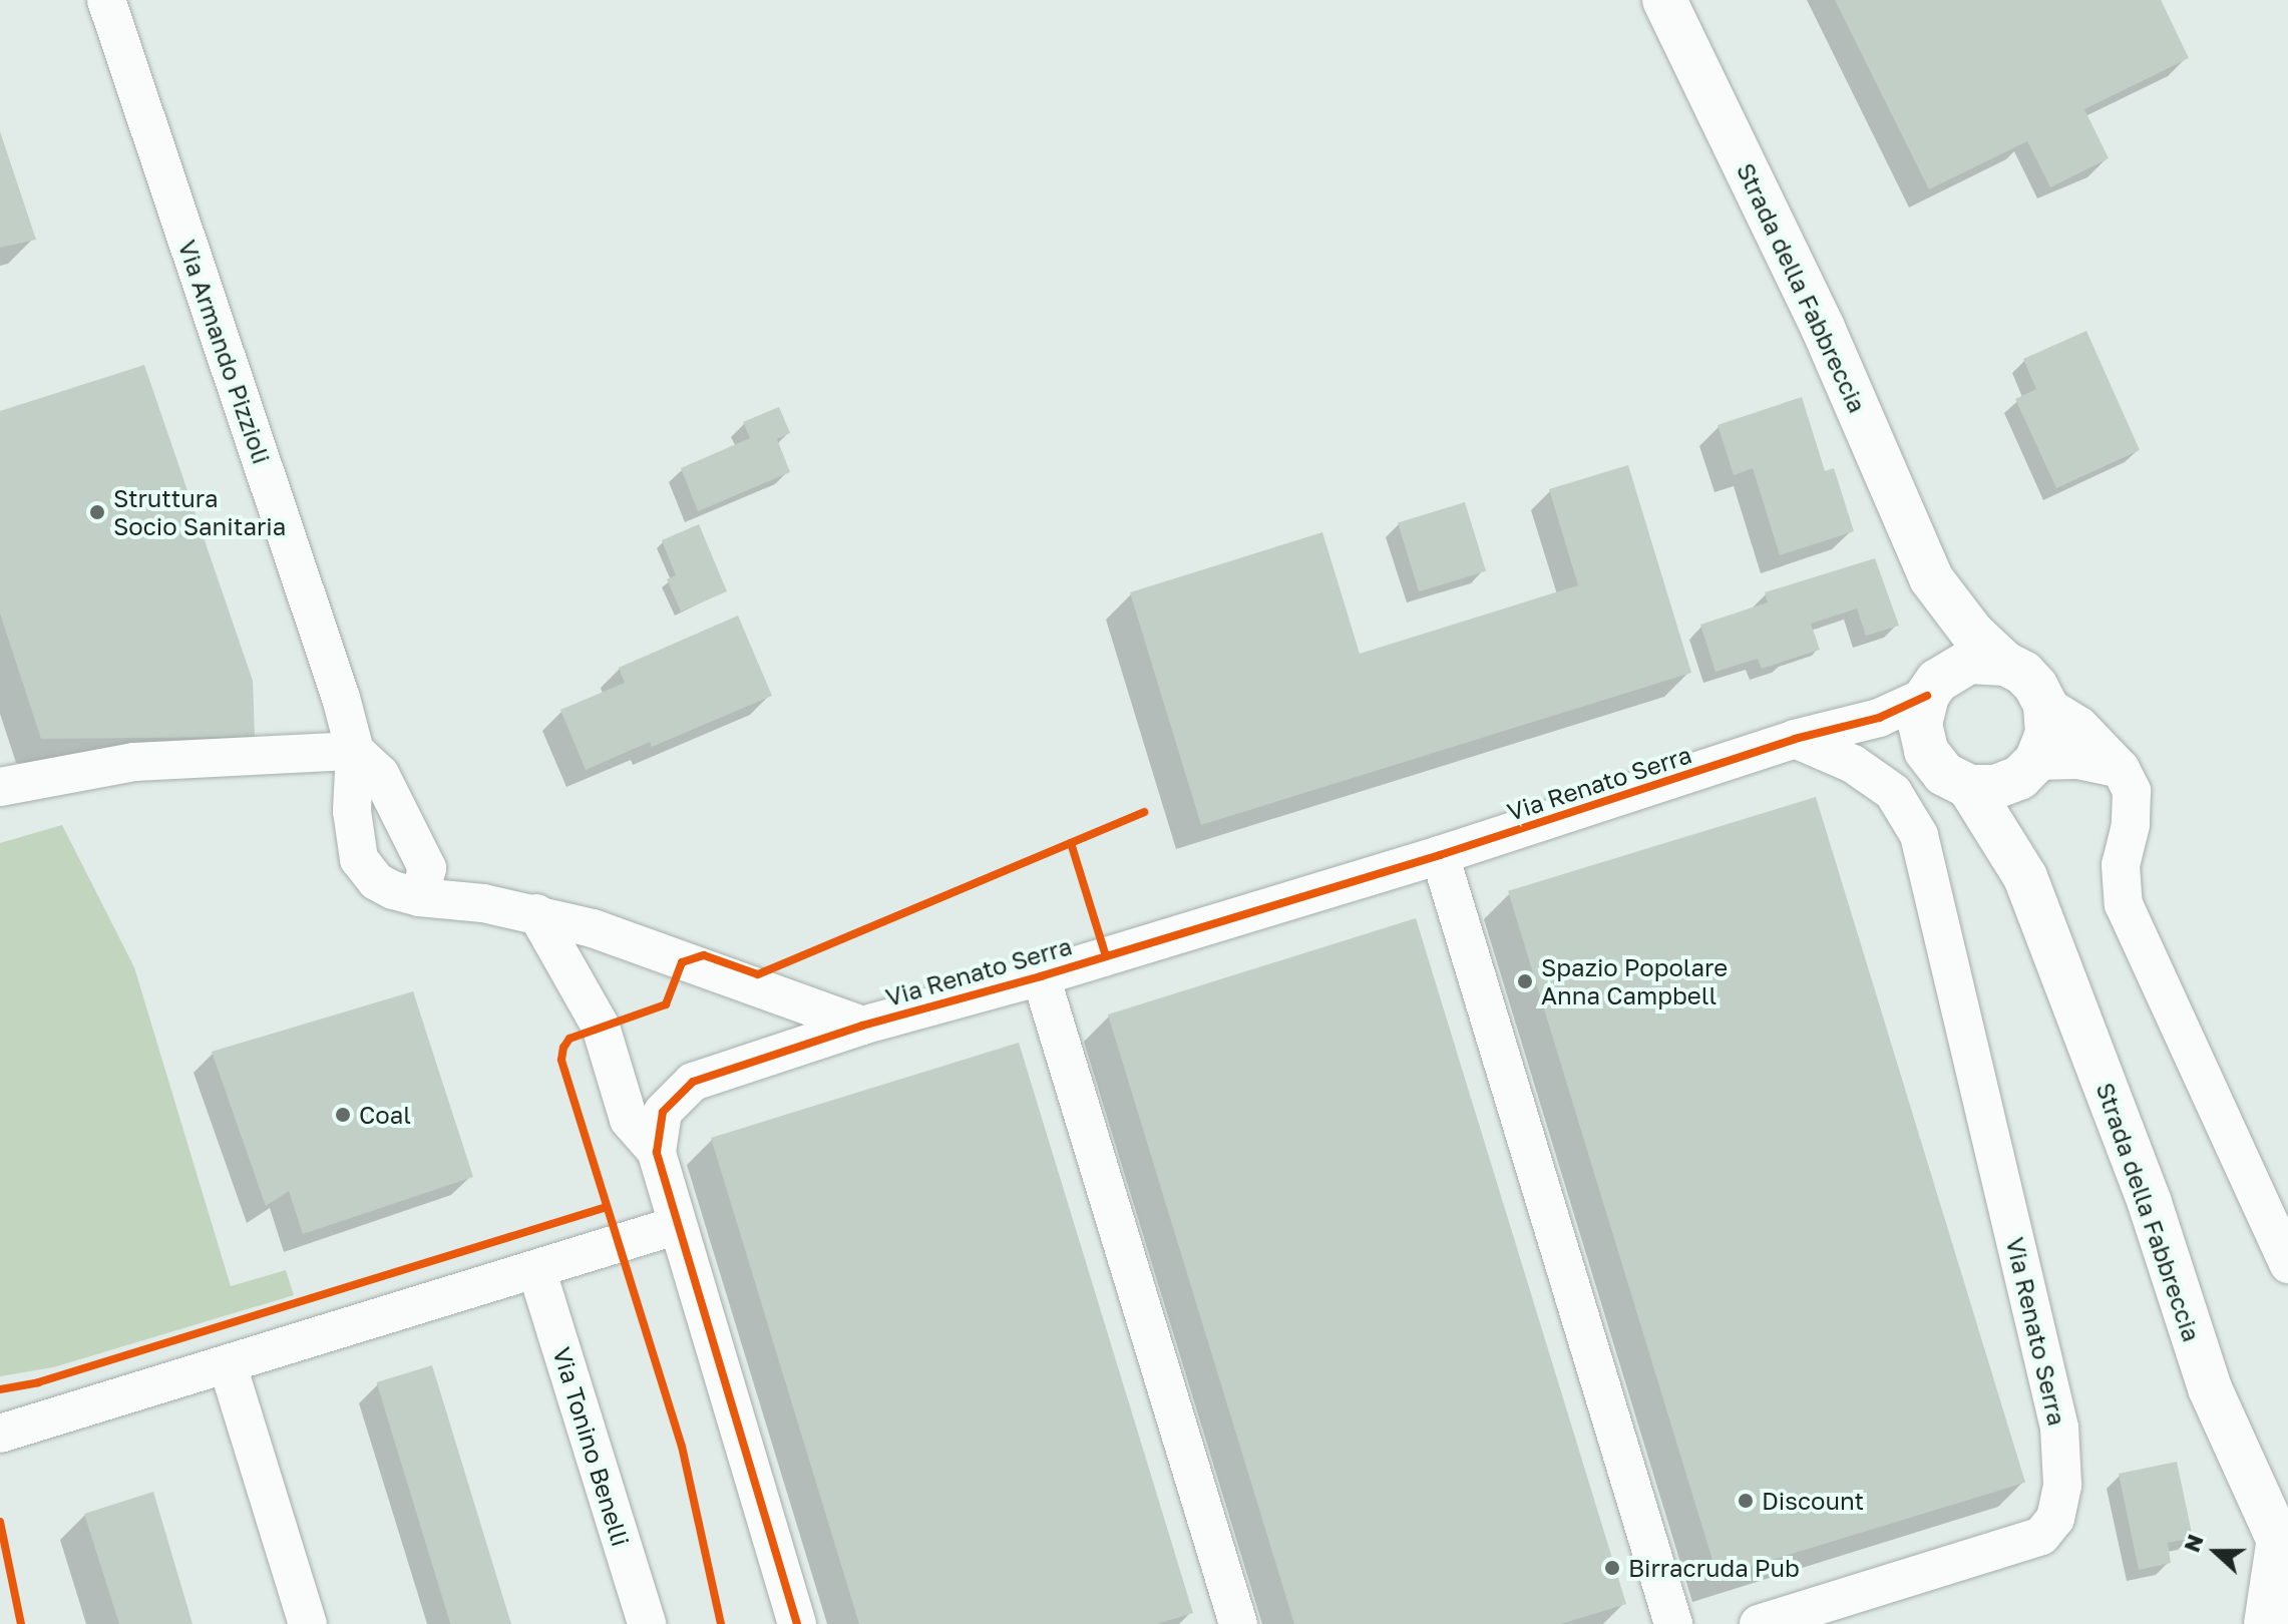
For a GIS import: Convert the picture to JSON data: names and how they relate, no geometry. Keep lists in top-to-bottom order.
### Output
{
  "streets": {
    "street": [
      "Strada della Fabbreccia",
      "Via Armando Pizzioli",
      "Via Renato Serra",
      "Via Tonino Benelli"
    ]
  },
  "crossings": [
    ["Strada della Fabbreccia", "Via Renato Serra"],
    ["Via Armando Pizzioli", "Via Renato Serra"]
  ],
  "places": [
    "Struttura Socio Sanitaria",
    "Spazio Popolare Anna Campbell",
    "Coal",
    "Discount",
    "Birracruda Pub"
  ],
  "north": "left"
}
